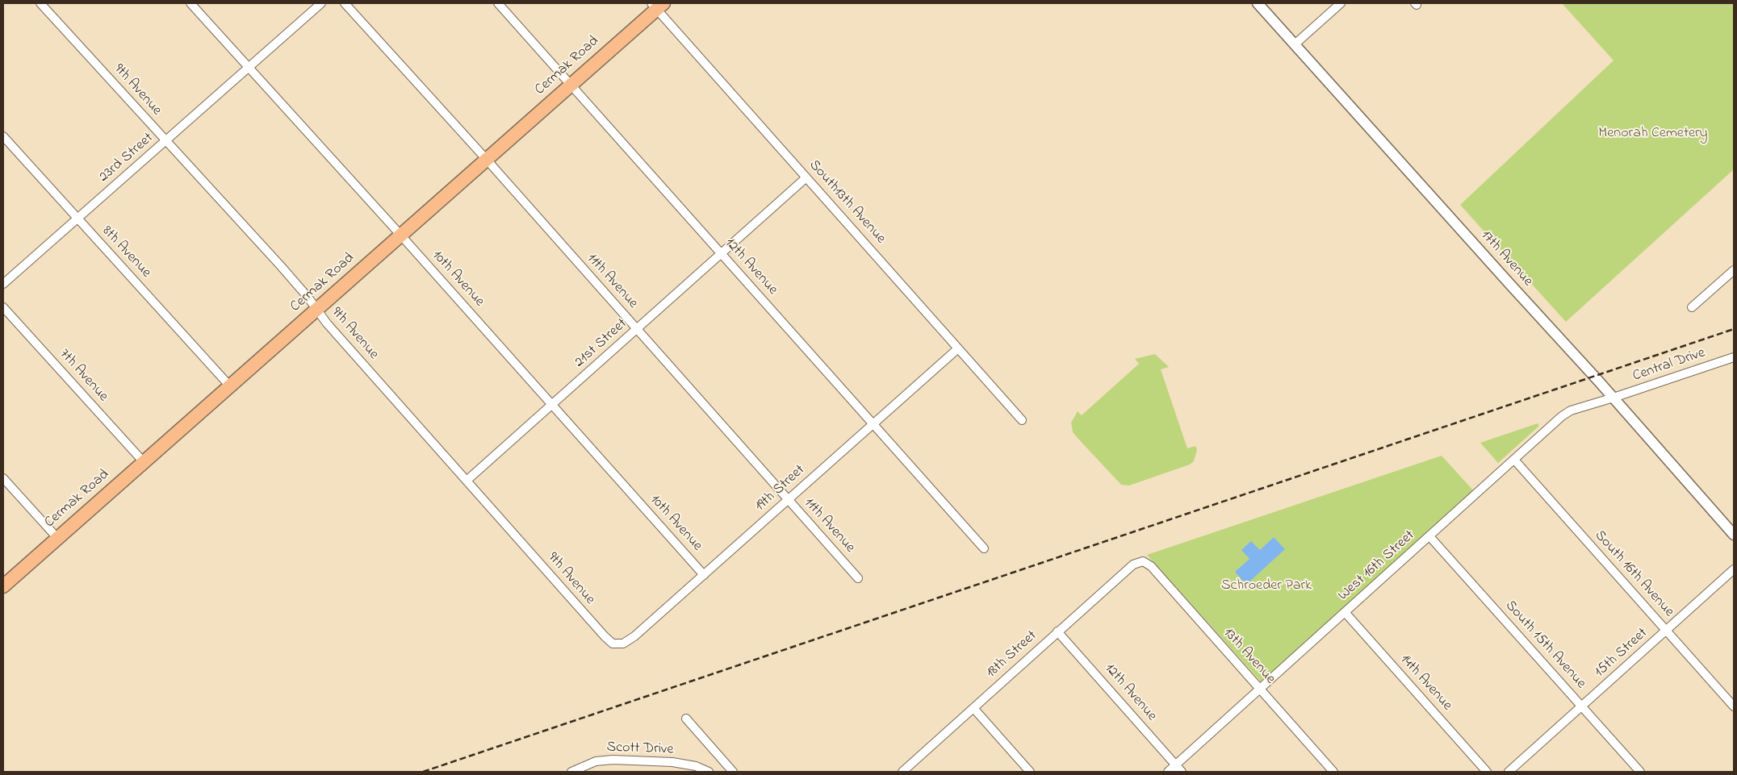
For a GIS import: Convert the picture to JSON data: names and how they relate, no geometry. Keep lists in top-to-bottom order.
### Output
{
  "streets": {
    "main road": ["Cermak Road"],
    "street": [
      "9th Avenue",
      "23rd Street",
      "South13th Avenue",
      "8th Avenue",
      "17th Avenue",
      "12th Avenue",
      "10th Avenue",
      "11th Avenue",
      "21st Street",
      "Central Drive",
      "7th Avenue",
      "19th Street",
      "West 16th Street",
      "South 16th Avenue",
      "South 15th Avenue",
      "15th Street",
      "18th Street",
      "13th Avenue",
      "14th Avenue",
      "Scott Drive"
    ]
  },
  "crossings": [
    ["Cermak Road", "9th Avenue"],
    ["Cermak Road", "South13th Avenue"],
    ["Cermak Road", "8th Avenue"],
    ["Cermak Road", "12th Avenue"],
    ["Cermak Road", "10th Avenue"],
    ["Cermak Road", "11th Avenue"],
    ["Cermak Road", "7th Avenue"],
    ["9th Avenue", "23rd Street"],
    ["9th Avenue", "21st Street"],
    ["9th Avenue", "19th Street"],
    ["23rd Street", "8th Avenue"],
    ["23rd Street", "10th Avenue"],
    ["South13th Avenue", "21st Street"],
    ["South13th Avenue", "19th Street"],
    ["17th Avenue", "Central Drive"],
    ["17th Avenue", "West 16th Street"],
    ["12th Avenue", "21st Street"],
    ["12th Avenue", "19th Street"],
    ["12th Avenue", "West 16th Street"],
    ["12th Avenue", "18th Street"],
    ["10th Avenue", "21st Street"],
    ["10th Avenue", "19th Street"],
    ["11th Avenue", "21st Street"],
    ["11th Avenue", "19th Street"],
    ["Central Drive", "West 16th Street"],
    ["West 16th Street", "South 16th Avenue"],
    ["West 16th Street", "South 15th Avenue"],
    ["West 16th Street", "13th Avenue"],
    ["West 16th Street", "14th Avenue"],
    ["South 16th Avenue", "15th Street"],
    ["South 15th Avenue", "15th Street"],
    ["18th Street", "13th Avenue"]
  ],
  "parks": ["Menorah Cemetery", "Schroeder Park"]
}
